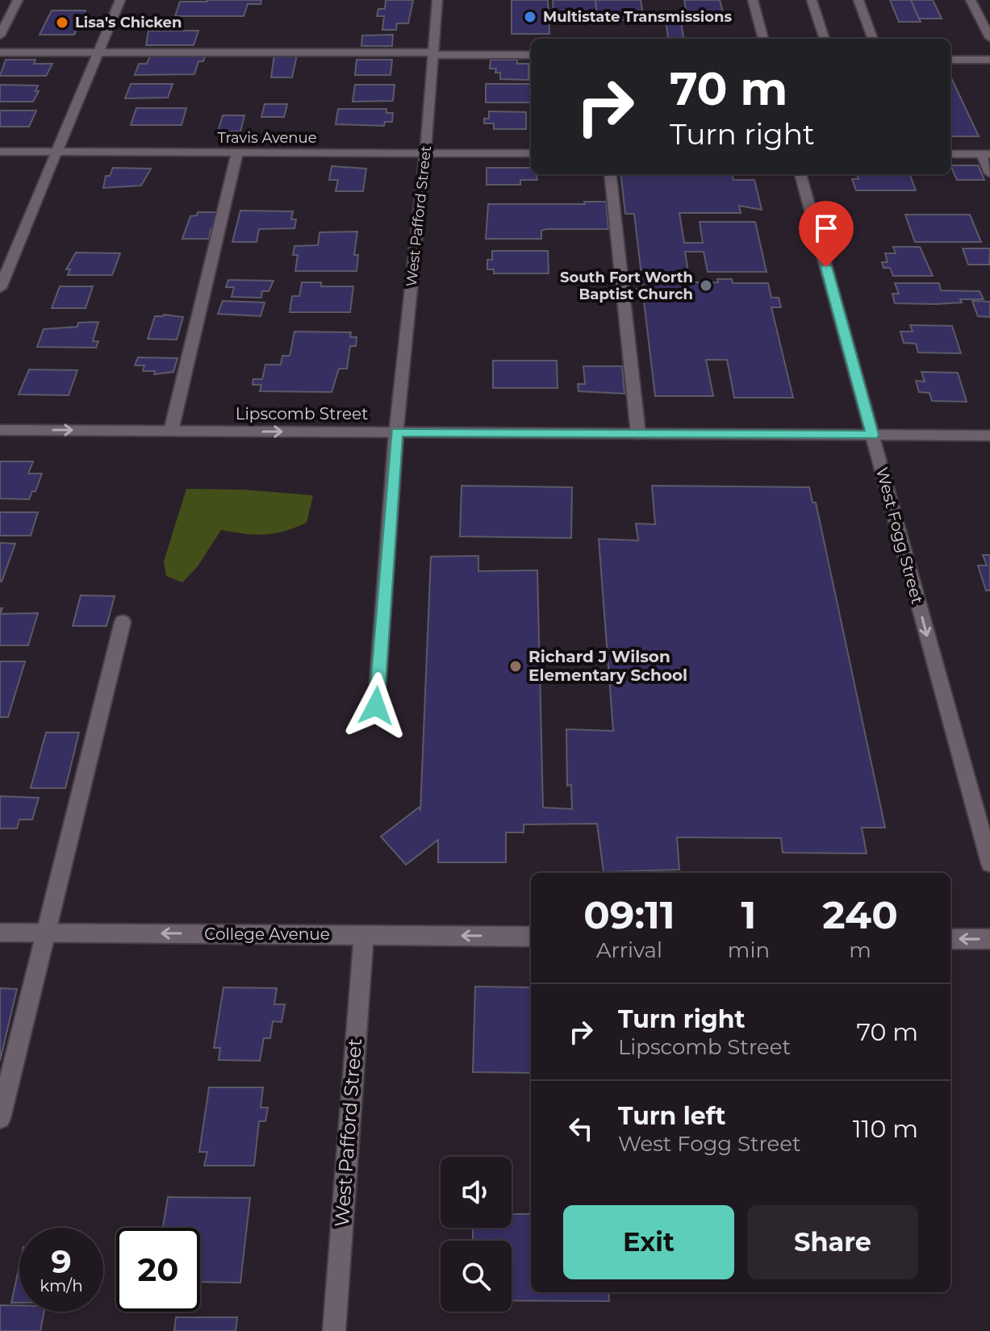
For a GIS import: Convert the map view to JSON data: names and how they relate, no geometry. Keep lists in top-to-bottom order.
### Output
{
  "streets": {
    "street": [
      "Travis Avenue",
      "West Pafford Street",
      "Lipscomb Street",
      "West Fogg Street",
      "College Avenue"
    ]
  },
  "crossings": [
    ["Travis Avenue", "West Pafford Street"],
    ["West Pafford Street", "Lipscomb Street"],
    ["West Pafford Street", "College Avenue"],
    ["Lipscomb Street", "West Fogg Street"]
  ],
  "one_way": ["Lipscomb Street", "West Fogg Street", "College Avenue"],
  "places": [
    "Multistate Transmissions",
    "Lisa's Chicken",
    "South Fort Worth Baptist Church",
    "Richard J Wilson Elementary School"
  ],
  "page": {
    "turn": ["70 m", "Turn right"],
    "eta": [
      "09:11",
      "Arrival",
      "1",
      "min",
      "240",
      "m"
    ],
    "list": [
      {
        "name": "Turn right",
        "note": "Lipscomb Street",
        "value": "70 m"
      },
      {
        "name": "Turn left",
        "note": "West Fogg Street",
        "value": "110 m"
      }
    ],
    "buttons": ["Exit", "Share"],
    "speed": "9 km/h",
    "limit": "20"
  }
}
